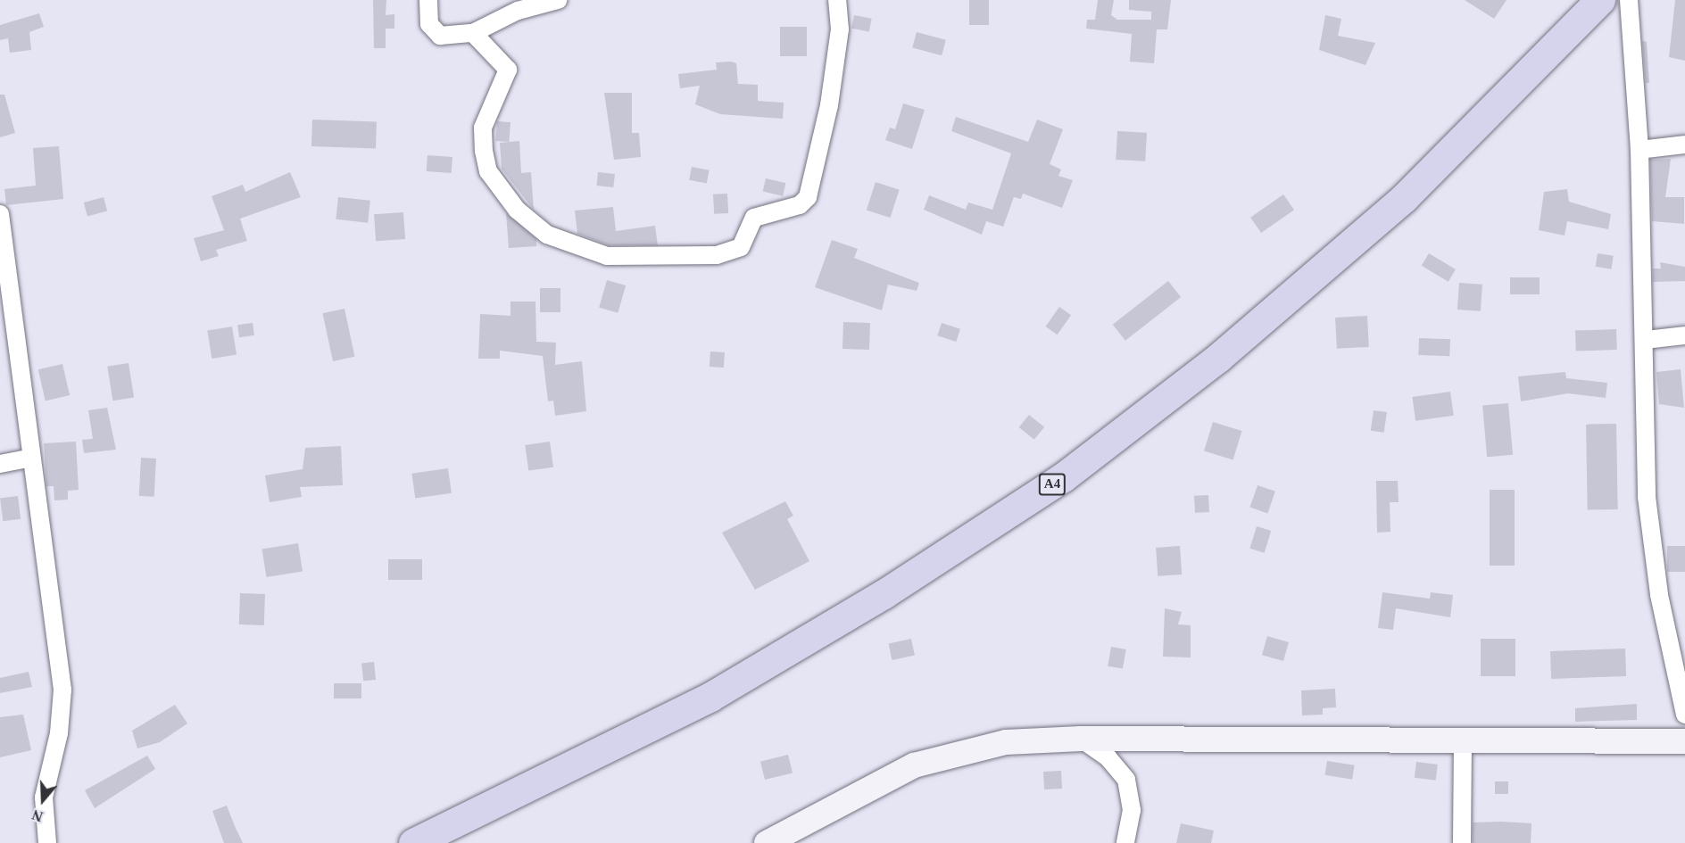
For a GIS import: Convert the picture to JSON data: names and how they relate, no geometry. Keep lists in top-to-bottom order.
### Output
{
  "streets": {
    "highway": ["A4"]
  },
  "north": "bottom"
}
